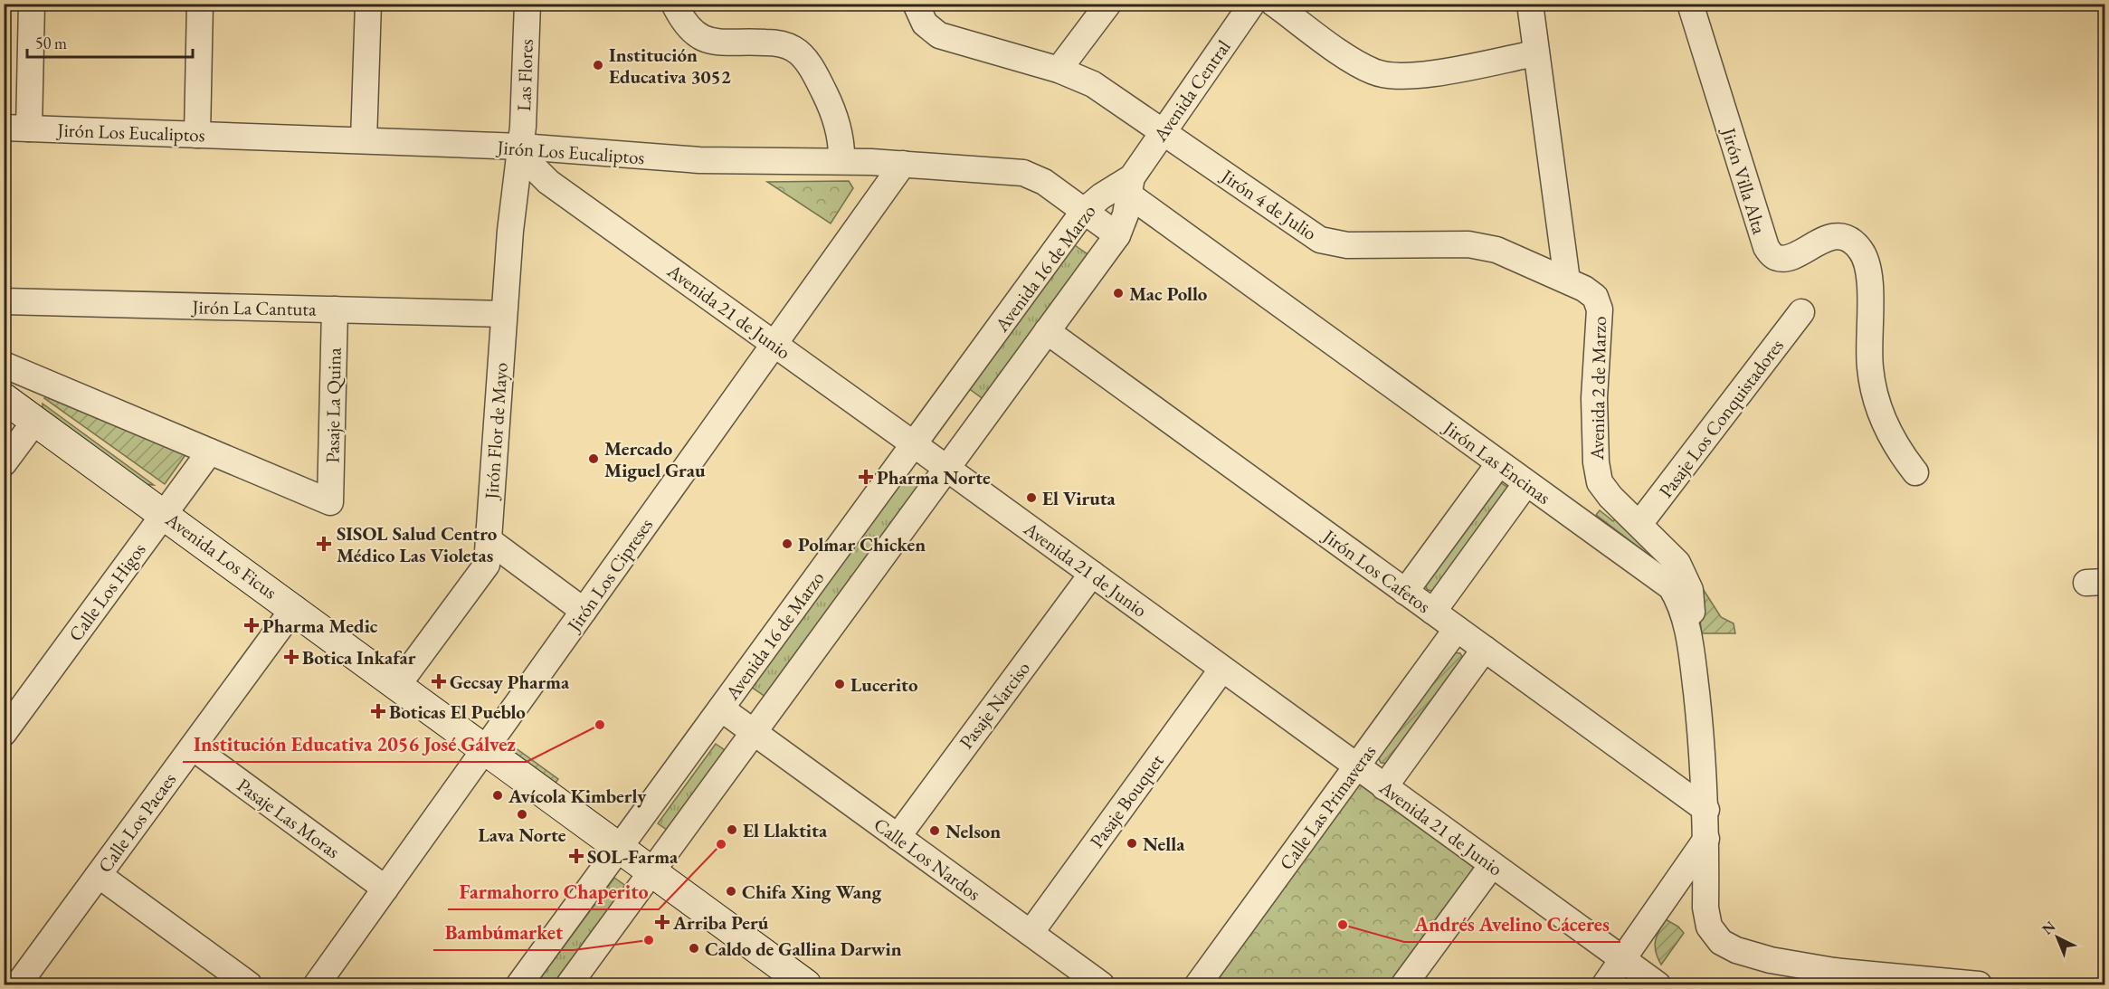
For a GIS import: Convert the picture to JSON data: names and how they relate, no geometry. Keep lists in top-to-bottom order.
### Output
{
  "streets": {
    "street": [
      "Las Flores",
      "Avenida Central",
      "Jirón Los Eucaliptos",
      "Jirón Villa Alta",
      "Jirón 4 de Julio",
      "Avenida 16 de Marzo",
      "Jirón La Cantuta",
      "Avenida 21 de Junio",
      "Avenida 2 de Marzo",
      "Pasaje La Quina",
      "Pasaje Los Conquistadores",
      "Jirón Flor de Mayo",
      "Jirón Las Encinas",
      "Avenida Los Ficus",
      "Jirón Los Cafetos",
      "Jirón Los Cipreses",
      "Calle Los Higos",
      "Pasaje Narciso",
      "Pasaje Bouquet",
      "Calle Las Primaveras",
      "Pasaje Las Moras",
      "Calle Los Pacaes",
      "Calle Los Nardos"
    ]
  },
  "crossings": [
    ["Las Flores", "Jirón Los Eucaliptos"],
    ["Las Flores", "Avenida 21 de Junio"],
    ["Las Flores", "Jirón Flor de Mayo"],
    ["Avenida Central", "Jirón 4 de Julio"],
    ["Avenida Central", "Avenida 16 de Marzo"],
    ["Avenida Central", "Jirón Las Encinas"],
    ["Jirón Los Eucaliptos", "Avenida 16 de Marzo"],
    ["Jirón Los Eucaliptos", "Avenida 21 de Junio"],
    ["Jirón Los Eucaliptos", "Jirón Flor de Mayo"],
    ["Jirón Los Eucaliptos", "Jirón Los Cipreses"],
    ["Jirón 4 de Julio", "Avenida 2 de Marzo"],
    ["Avenida 16 de Marzo", "Avenida 21 de Junio"],
    ["Avenida 16 de Marzo", "Jirón Las Encinas"],
    ["Avenida 16 de Marzo", "Avenida Los Ficus"],
    ["Avenida 16 de Marzo", "Jirón Los Cafetos"],
    ["Avenida 16 de Marzo", "Calle Los Nardos"],
    ["Jirón La Cantuta", "Pasaje La Quina"],
    ["Jirón La Cantuta", "Jirón Flor de Mayo"],
    ["Avenida 21 de Junio", "Jirón Flor de Mayo"],
    ["Avenida 21 de Junio", "Jirón Los Cipreses"],
    ["Avenida 21 de Junio", "Pasaje Narciso"],
    ["Avenida 21 de Junio", "Pasaje Bouquet"],
    ["Avenida 21 de Junio", "Calle Las Primaveras"],
    ["Avenida 2 de Marzo", "Pasaje Los Conquistadores"],
    ["Avenida 2 de Marzo", "Jirón Las Encinas"],
    ["Pasaje La Quina", "Calle Los Higos"],
    ["Jirón Flor de Mayo", "Avenida Los Ficus"],
    ["Jirón Las Encinas", "Jirón Los Cafetos"],
    ["Avenida Los Ficus", "Jirón Los Cipreses"],
    ["Avenida Los Ficus", "Calle Los Higos"],
    ["Avenida Los Ficus", "Calle Los Pacaes"],
    ["Jirón Los Cafetos", "Calle Las Primaveras"],
    ["Jirón Los Cipreses", "Pasaje Las Moras"],
    ["Pasaje Narciso", "Calle Los Nardos"],
    ["Pasaje Bouquet", "Calle Los Nardos"],
    ["Pasaje Las Moras", "Calle Los Pacaes"]
  ],
  "places": {
    "other": [
      "Institución Educativa 3052",
      "Mac Pollo",
      "Mercado Miguel Grau",
      "El Viruta",
      "Polmar Chicken",
      "Lucerito",
      "Institución Educativa 2056 José Gálvez",
      "Avícola Kimberly",
      "Lava Norte",
      "El Llaktita",
      "Nelson",
      "Nella",
      "Farmahorro Chaperito",
      "Chifa Xing Wang",
      "Andrés Avelino Cáceres",
      "Bambúmarket",
      "Caldo de Gallina Darwin"
    ],
    "health": [
      "Pharma Norte",
      "SISOL Salud Centro Médico Las Violetas",
      "Pharma Medic",
      "Botica Inkafar",
      "Gecsay Pharma",
      "Boticas El Pueblo",
      "SOL-Farma",
      "Arriba Perú"
    ]
  },
  "scale_bar": "50 m",
  "north": "top left"
}
